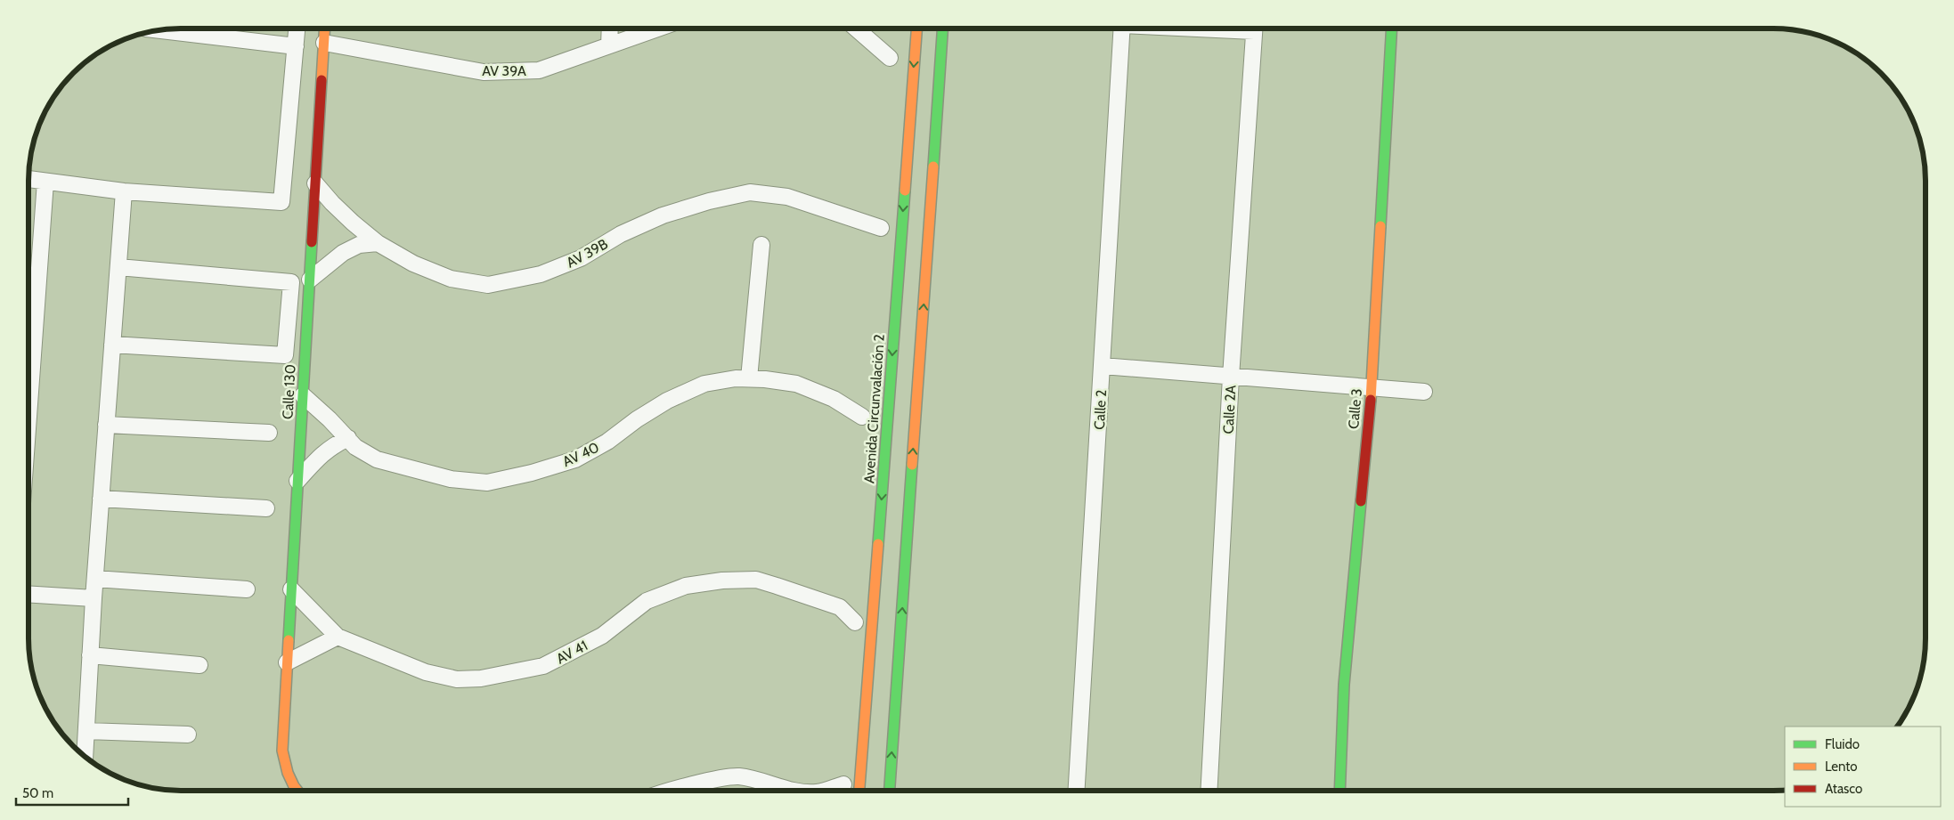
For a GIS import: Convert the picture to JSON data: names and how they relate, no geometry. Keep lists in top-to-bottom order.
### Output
{
  "streets": {
    "main road": ["Calle 130", "Avenida Circunvalación 2", "Calle 3"],
    "street": [
      "AV 39A",
      "AV 39B",
      "Calle 2",
      "Calle 2A",
      "AV 40",
      "AV 41"
    ]
  },
  "crossings": [
    ["AV 39A", "Calle 130"],
    ["AV 39B", "Calle 130"],
    ["Calle 130", "AV 40"],
    ["Calle 130", "AV 41"]
  ],
  "legend": ["Fluido", "Lento", "Atasco"],
  "scale_bar": "50 m"
}
